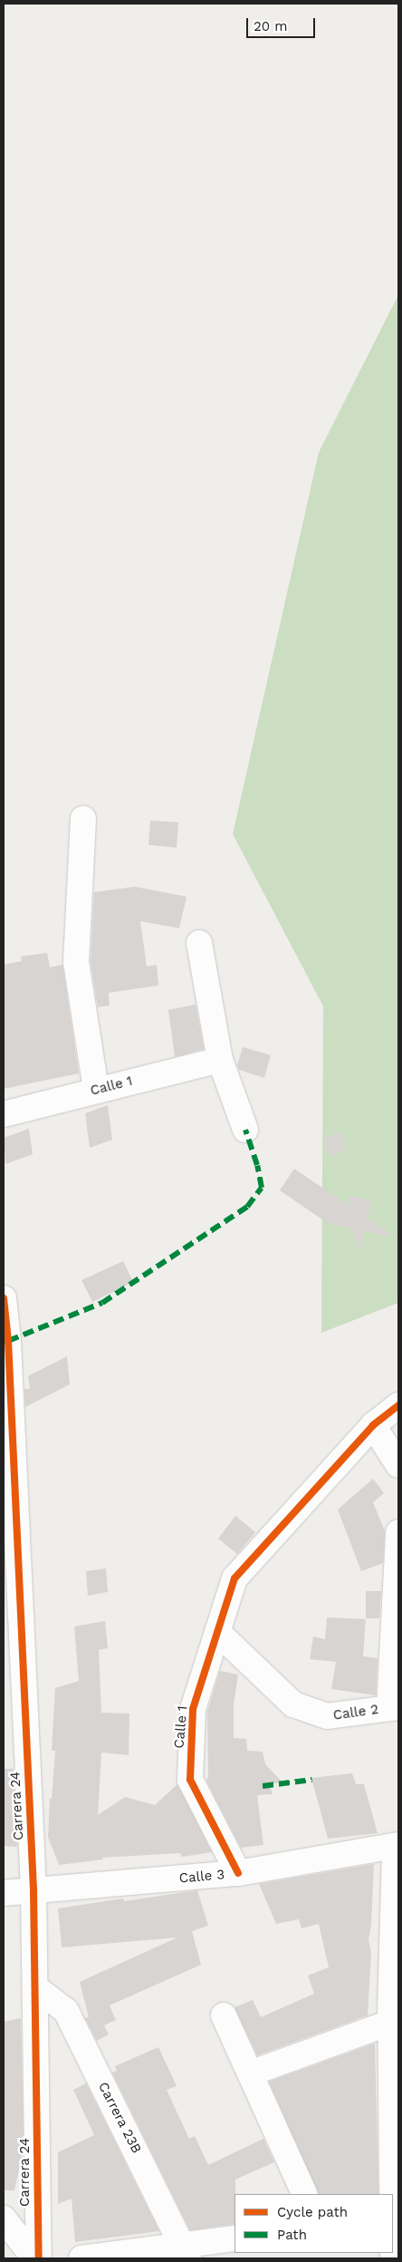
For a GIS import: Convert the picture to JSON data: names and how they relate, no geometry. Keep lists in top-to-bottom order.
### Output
{
  "streets": {
    "street": [
      "Calle 1",
      "Calle 2",
      "Carrera 24",
      "Calle 3",
      "Carrera 23B"
    ]
  },
  "crossings": [
    ["Calle 1", "Calle 2"],
    ["Calle 1", "Calle 3"],
    ["Carrera 24", "Calle 3"],
    ["Carrera 24", "Carrera 23B"]
  ],
  "legend": ["Cycle path", "Path"],
  "scale_bar": "20 m"
}
